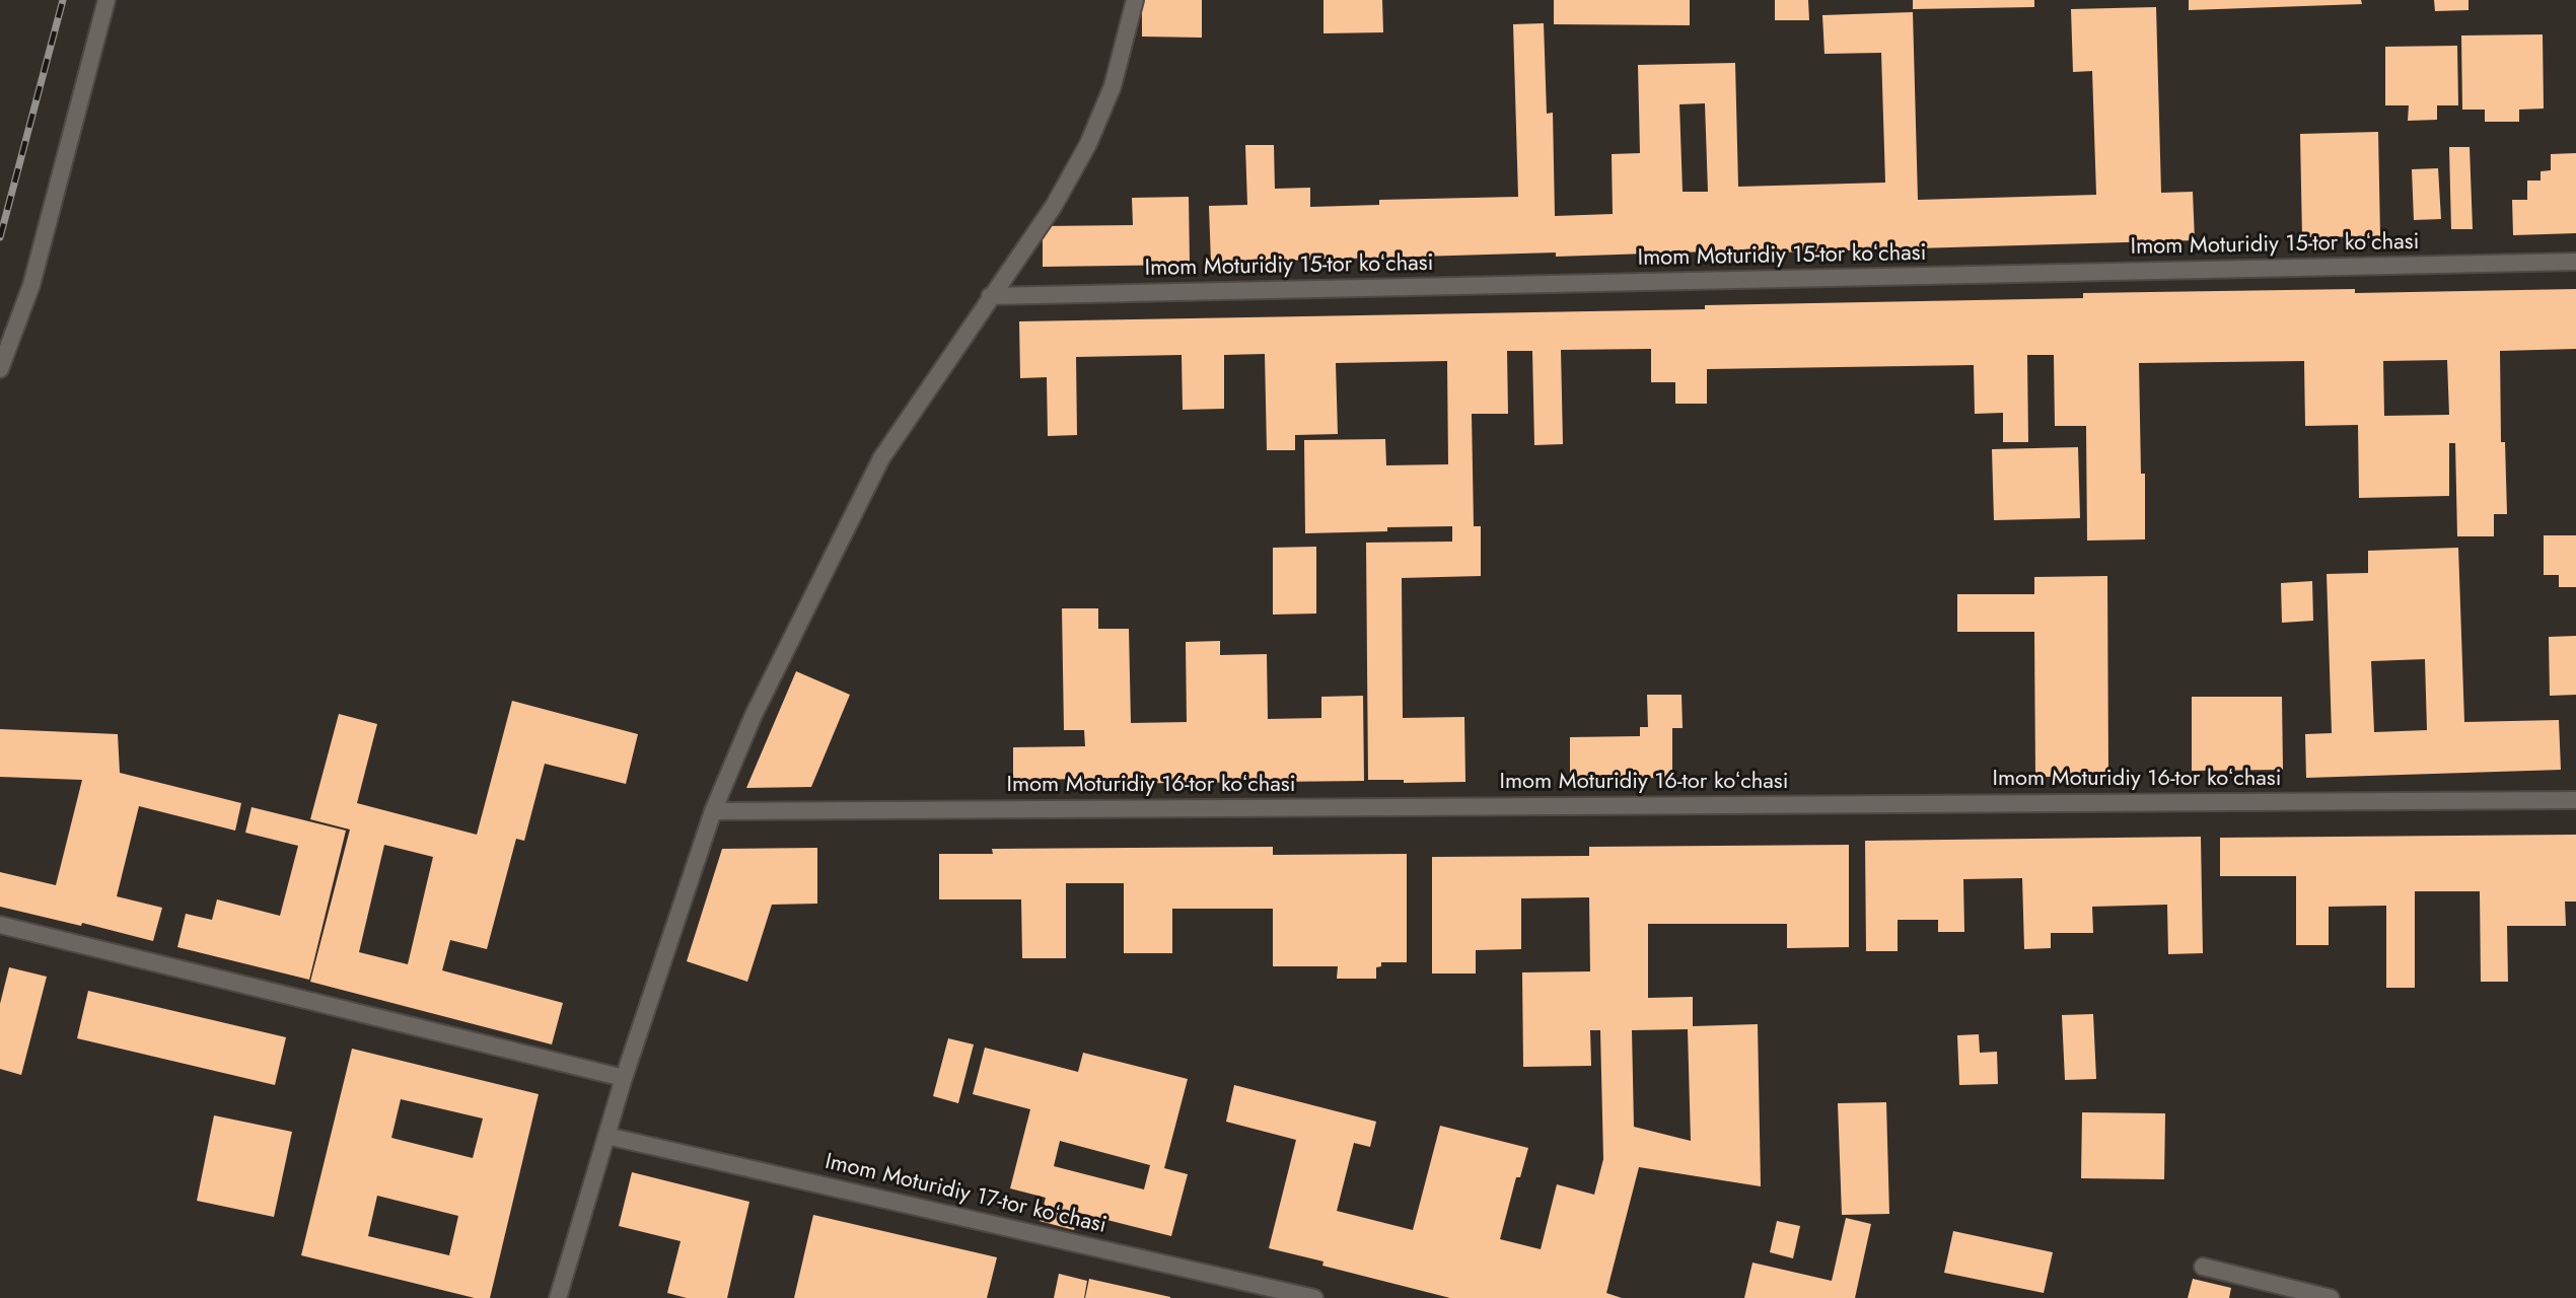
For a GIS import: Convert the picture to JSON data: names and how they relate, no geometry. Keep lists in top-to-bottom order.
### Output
{
  "streets": {
    "street": ["Imom Moturidiy 15-tor koʻchasi", "Imom Moturidiy 16-tor koʻchasi", "Imom Moturidiy 17-tor koʻchasi"]
  }
}
